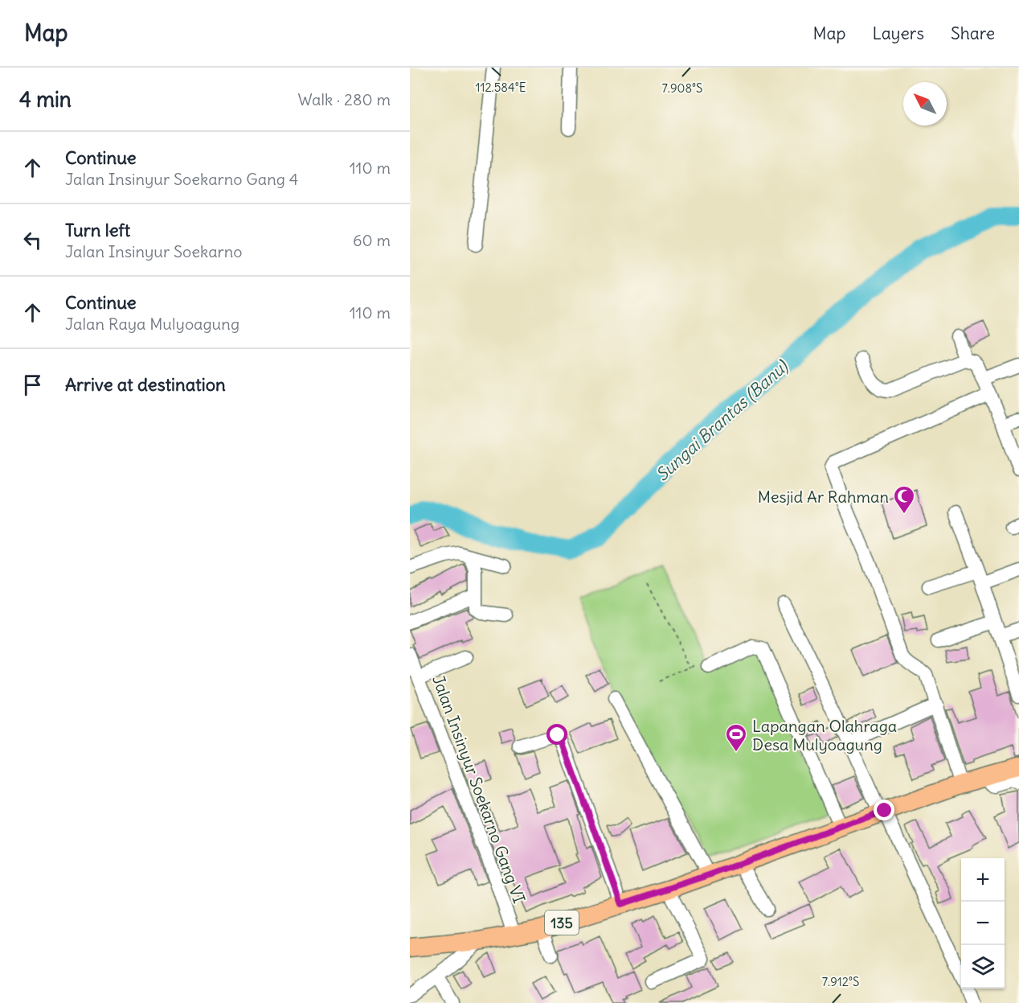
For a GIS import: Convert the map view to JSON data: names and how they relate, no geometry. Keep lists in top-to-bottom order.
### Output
{
  "streets": {
    "main road": ["135"],
    "street": ["Jalan Insinyur Soekarno Gang VI"]
  },
  "crossings": [
    ["Jalan Insinyur Soekarno Gang VI", "135"]
  ],
  "water": ["Sungai Brantas (Banu)"],
  "places": {
    "mosque": ["Mesjid Ar Rahman"],
    "sports": ["Lapangan Olahraga Desa Mulyoagung"]
  },
  "north": "top left",
  "page": {
    "header": "Map",
    "nav": ["Map", "Layers", "Share"],
    "heading": ["4 min", "Walk · 280 m"],
    "list": [
      ["Continue", "Jalan Insinyur Soekarno Gang 4", "110 m"],
      ["Turn left", "Jalan Insinyur Soekarno", "60 m"],
      ["Continue", "Jalan Raya Mulyoagung", "110 m"],
      "Arrive at destination"
    ],
    "map_buttons": ["+", "−"]
  },
  "coordinates": ["112.584°E", "7.908°S", "7.912°S"]
}
